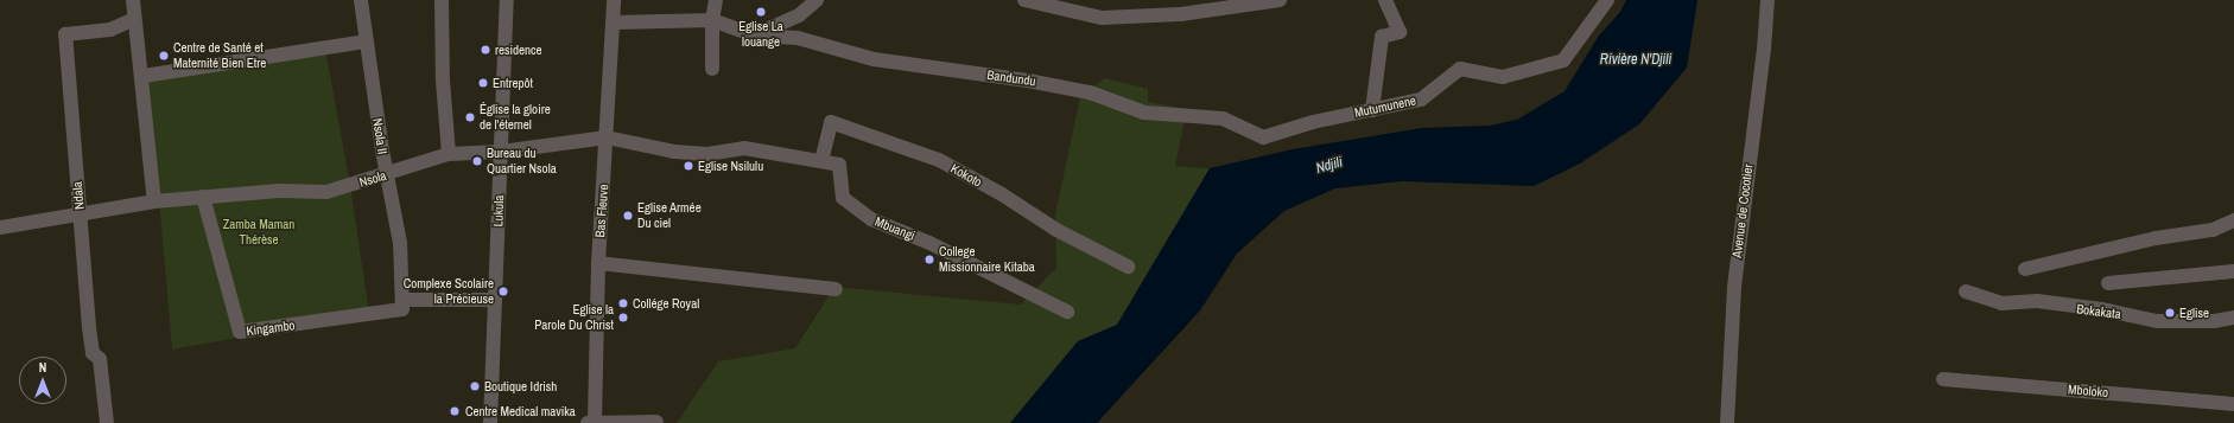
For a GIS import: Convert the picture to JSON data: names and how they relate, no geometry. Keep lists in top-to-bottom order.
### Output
{
  "streets": {
    "street": [
      "Bandundu",
      "Mutumunene",
      "Nsola II",
      "Kokoto",
      "Nsola",
      "Ndala",
      "Lukula",
      "Bas Fleuve",
      "Avenue de Cocotier",
      "Mbuangi",
      "Bokakata",
      "Kingambo",
      "Mboloko"
    ]
  },
  "crossings": [
    ["Bandundu", "Mutumunene"],
    ["Nsola II", "Nsola"],
    ["Nsola II", "Kingambo"],
    ["Kokoto", "Mbuangi"],
    ["Nsola", "Ndala"],
    ["Nsola", "Lukula"],
    ["Nsola", "Bas Fleuve"],
    ["Nsola", "Mbuangi"],
    ["Nsola", "Kingambo"]
  ],
  "water": ["Rivière N'Djili", "Ndjili"],
  "parks": ["Zamba Maman Thérèse"],
  "places": [
    "Eglise La louange",
    "residence",
    "Centre de Santé et Maternité Bien Etre",
    "Entrepôt",
    "Église la gloire de l'éternel",
    "Bureau du Quartier Nsola",
    "Eglise Nsilulu",
    "Eglise Armée Du ciel",
    "College Missionnaire Kitaba",
    "Complexe Scolaire la Précieuse",
    "Collége Royal",
    "Eglise",
    "Eglise la Parole Du Christ",
    "Boutique Idrish",
    "Centre Medical mavika"
  ],
  "north": "top"
}
